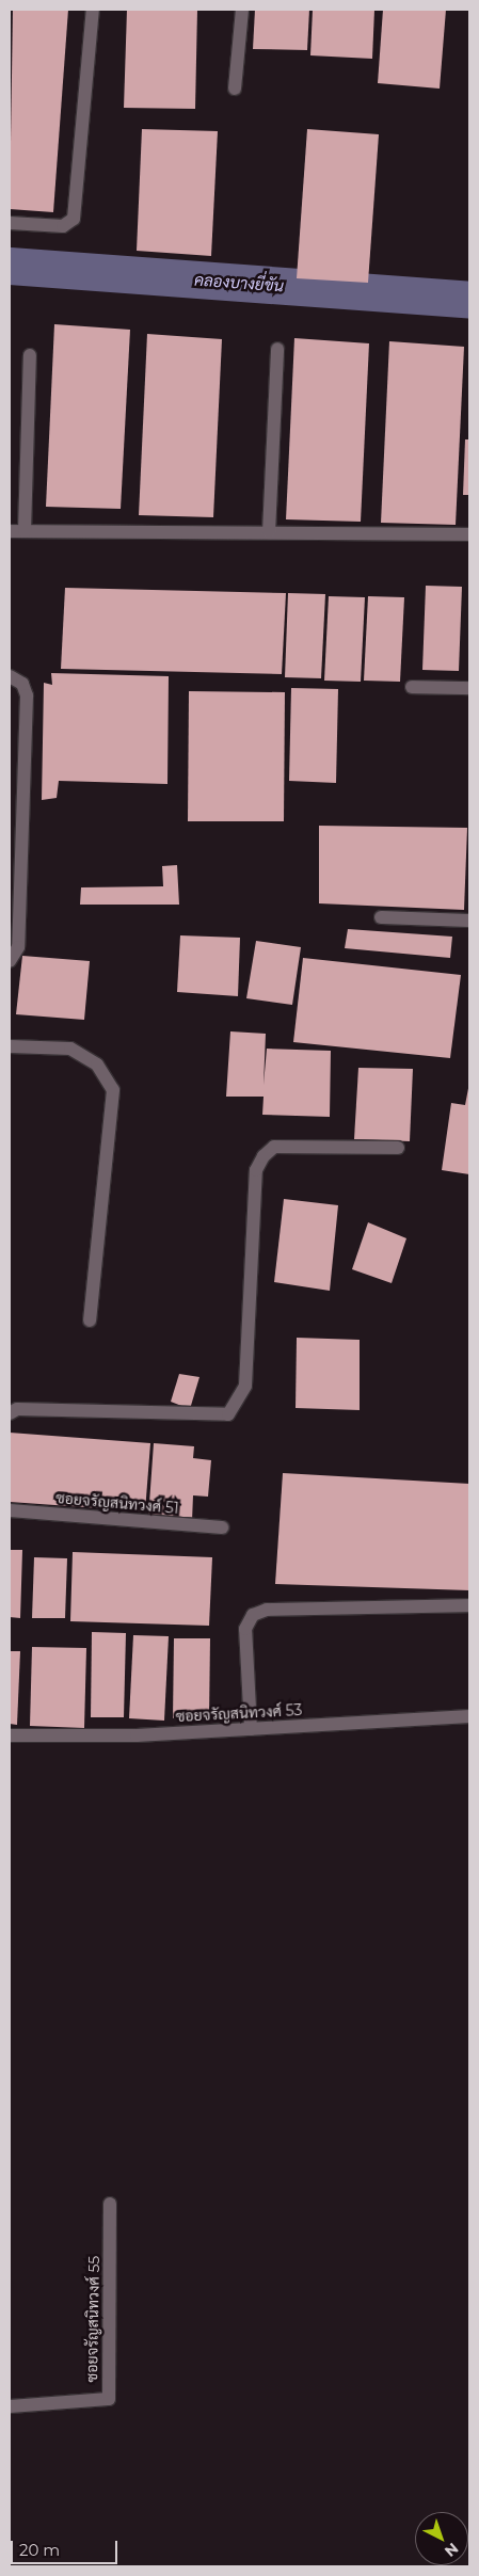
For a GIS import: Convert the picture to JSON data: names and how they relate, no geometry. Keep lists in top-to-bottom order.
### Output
{
  "streets": {
    "street": ["ซอยจรัญสนิทวงศ์ 51", "ซอยจรัญสนิทวงศ์ 53", "ซอยจรัญสนิทวงศ์ 55"]
  },
  "water": ["คลองบางยี่ขัน"],
  "scale_bar": "20 m",
  "north": "bottom right"
}
